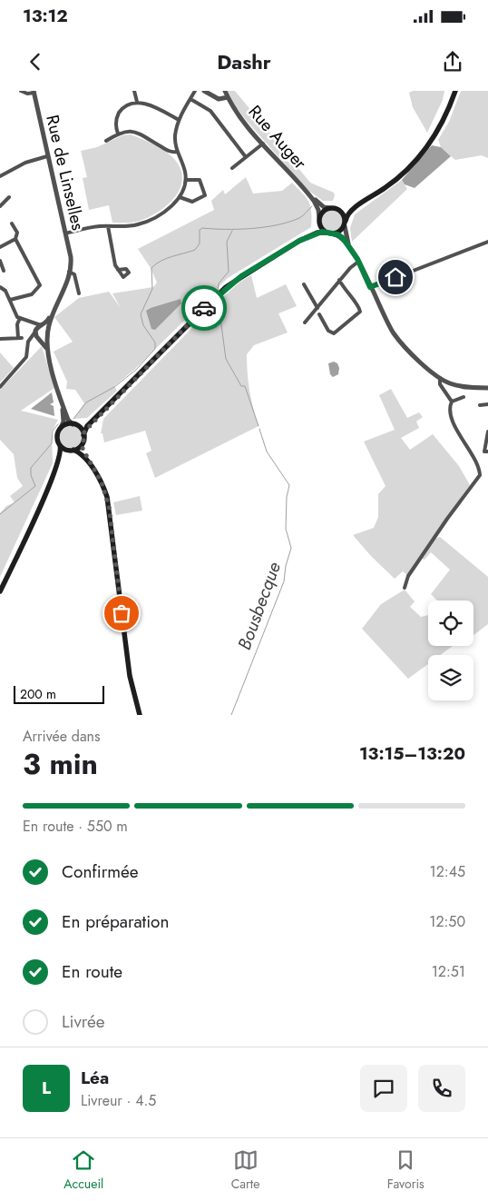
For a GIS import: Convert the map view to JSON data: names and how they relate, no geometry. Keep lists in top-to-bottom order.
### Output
{
  "streets": {
    "street": ["Rue Auger", "Rue de Linselles"]
  },
  "water": ["Bousbecque"],
  "scale_bar": "200 m",
  "page": {
    "status": "13:12",
    "header": "Dashr",
    "scale": "200 m",
    "heading": ["3 min", "Arrivée dans", "13:15–13:20"],
    "panel": ["Léa", "Livreur · 4.5"],
    "bar": "En route · 550 m",
    "list": [
      ["Confirmée", "12:45"],
      ["En préparation", "12:50"],
      ["En route", "12:51"],
      "Livrée"
    ],
    "round": "L",
    "tabs": ["Accueil", "Carte", "Favoris"]
  }
}
